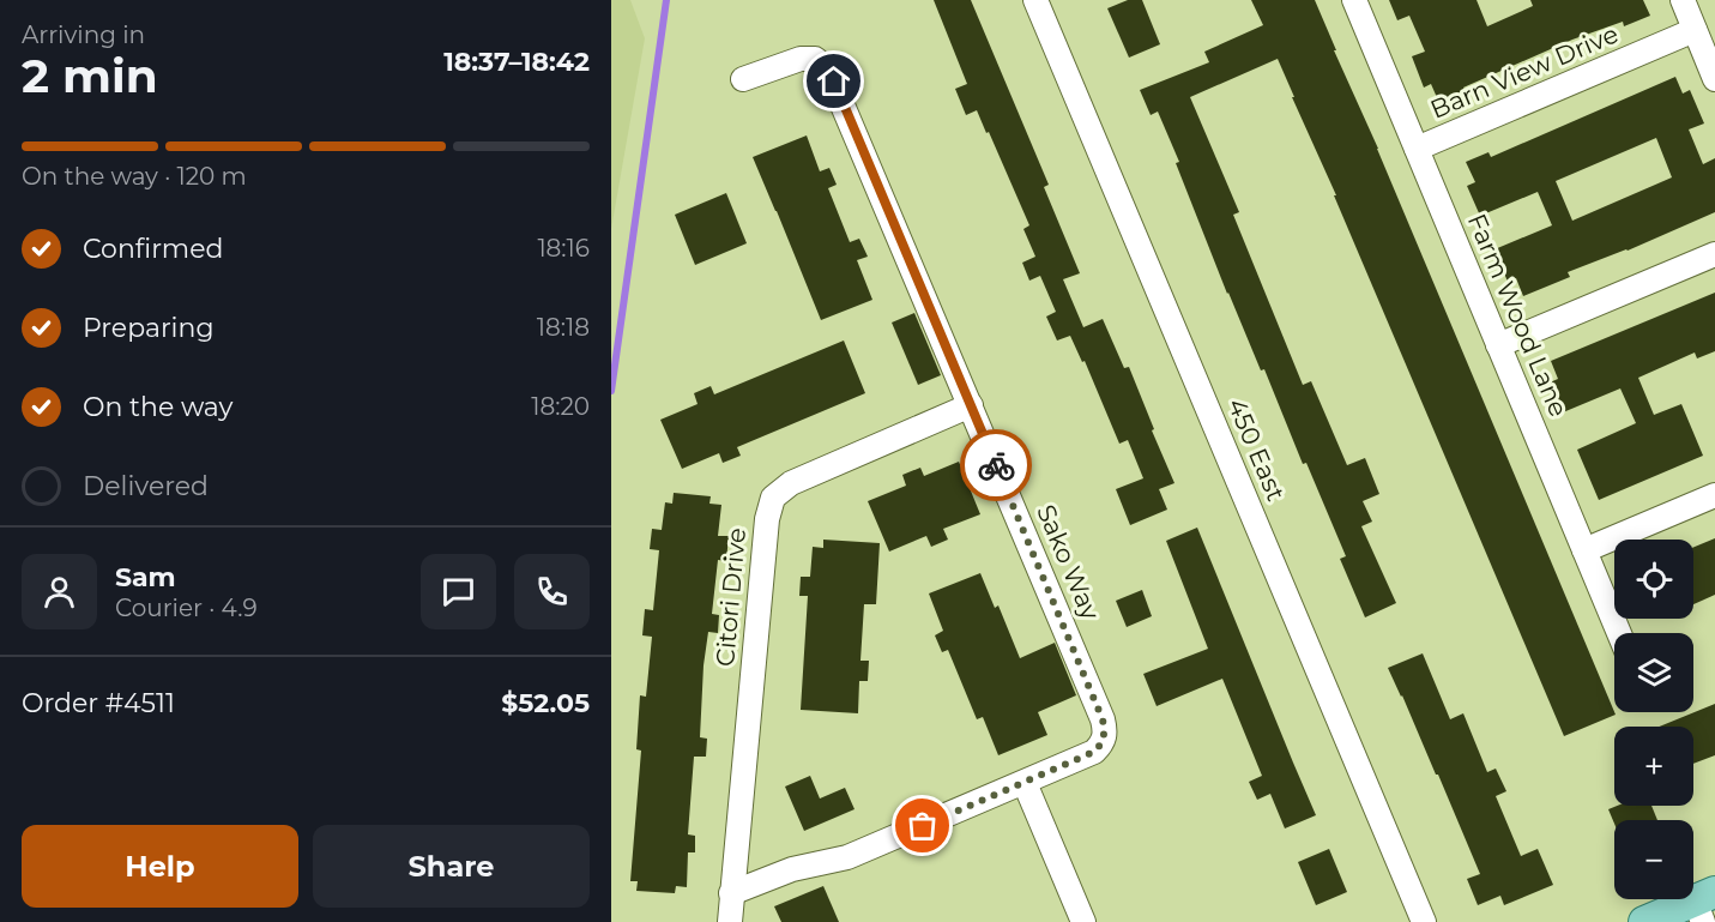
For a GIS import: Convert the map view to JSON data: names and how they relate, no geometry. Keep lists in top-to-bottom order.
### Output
{
  "streets": {
    "street": [
      "Barn View Drive",
      "Farm Wood Lane",
      "450 East",
      "Sako Way",
      "Citori Drive"
    ]
  },
  "crossings": [
    ["Barn View Drive", "Farm Wood Lane"],
    ["Sako Way", "Citori Drive"]
  ],
  "page": {
    "heading": ["2 min", "Arriving in", "18:37–18:42"],
    "panel": [
      "Sam",
      "Courier · 4.9",
      "Order #4511",
      "$52.05"
    ],
    "bar": "On the way · 120 m",
    "list": [
      ["Confirmed", "18:16"],
      ["Preparing", "18:18"],
      ["On the way", "18:20"],
      "Delivered"
    ],
    "map_buttons": ["+", "−"],
    "buttons": ["Help", "Share"]
  }
}
